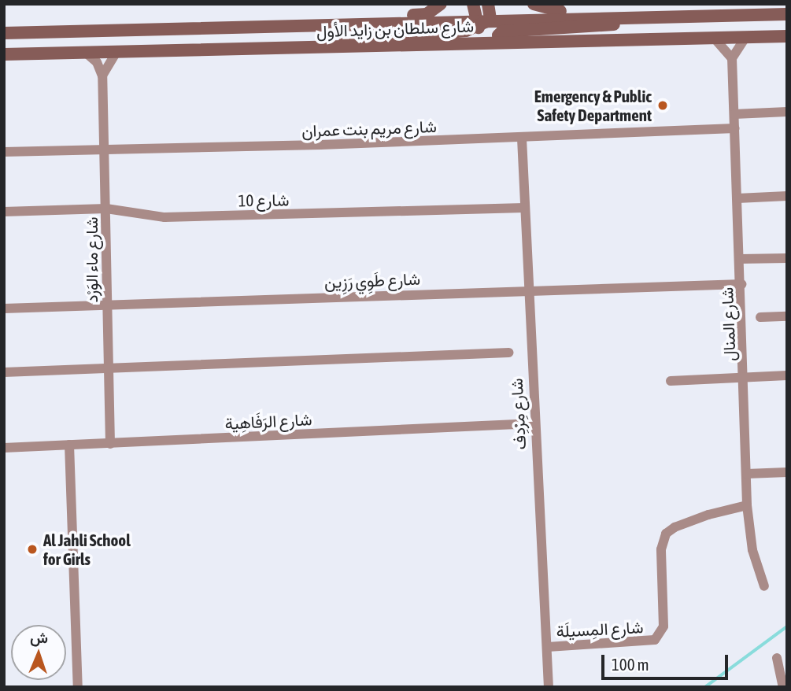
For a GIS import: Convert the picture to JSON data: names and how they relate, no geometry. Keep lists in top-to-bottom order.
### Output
{
  "streets": {
    "main road": ["شارع سلطان بن زايد الأول"],
    "street": [
      "شارع مريم بنت عمران",
      "شارع 10",
      "شارع ماء الوَرْد",
      "شارع طَوِي رَزِين",
      "شارع المنال",
      "شارع مِرْدِف",
      "شارع الرَفَاهِية",
      "شارع المِسيلَة"
    ]
  },
  "crossings": [
    ["شارع مريم بنت عمران", "شارع ماء الوَرْد"],
    ["شارع مريم بنت عمران", "شارع المنال"],
    ["شارع مريم بنت عمران", "شارع مِرْدِف"],
    ["شارع 10", "شارع ماء الوَرْد"],
    ["شارع 10", "شارع مِرْدِف"],
    ["شارع ماء الوَرْد", "شارع طَوِي رَزِين"],
    ["شارع ماء الوَرْد", "شارع الرَفَاهِية"],
    ["شارع طَوِي رَزِين", "شارع المنال"],
    ["شارع طَوِي رَزِين", "شارع مِرْدِف"],
    ["شارع المنال", "شارع المِسيلَة"],
    ["شارع مِرْدِف", "شارع الرَفَاهِية"],
    ["شارع مِرْدِف", "شارع المِسيلَة"]
  ],
  "places": ["Emergency & Public Safety Department", "Al Jahli School for Girls"],
  "scale_bar": "100 m",
  "north": "top"
}
